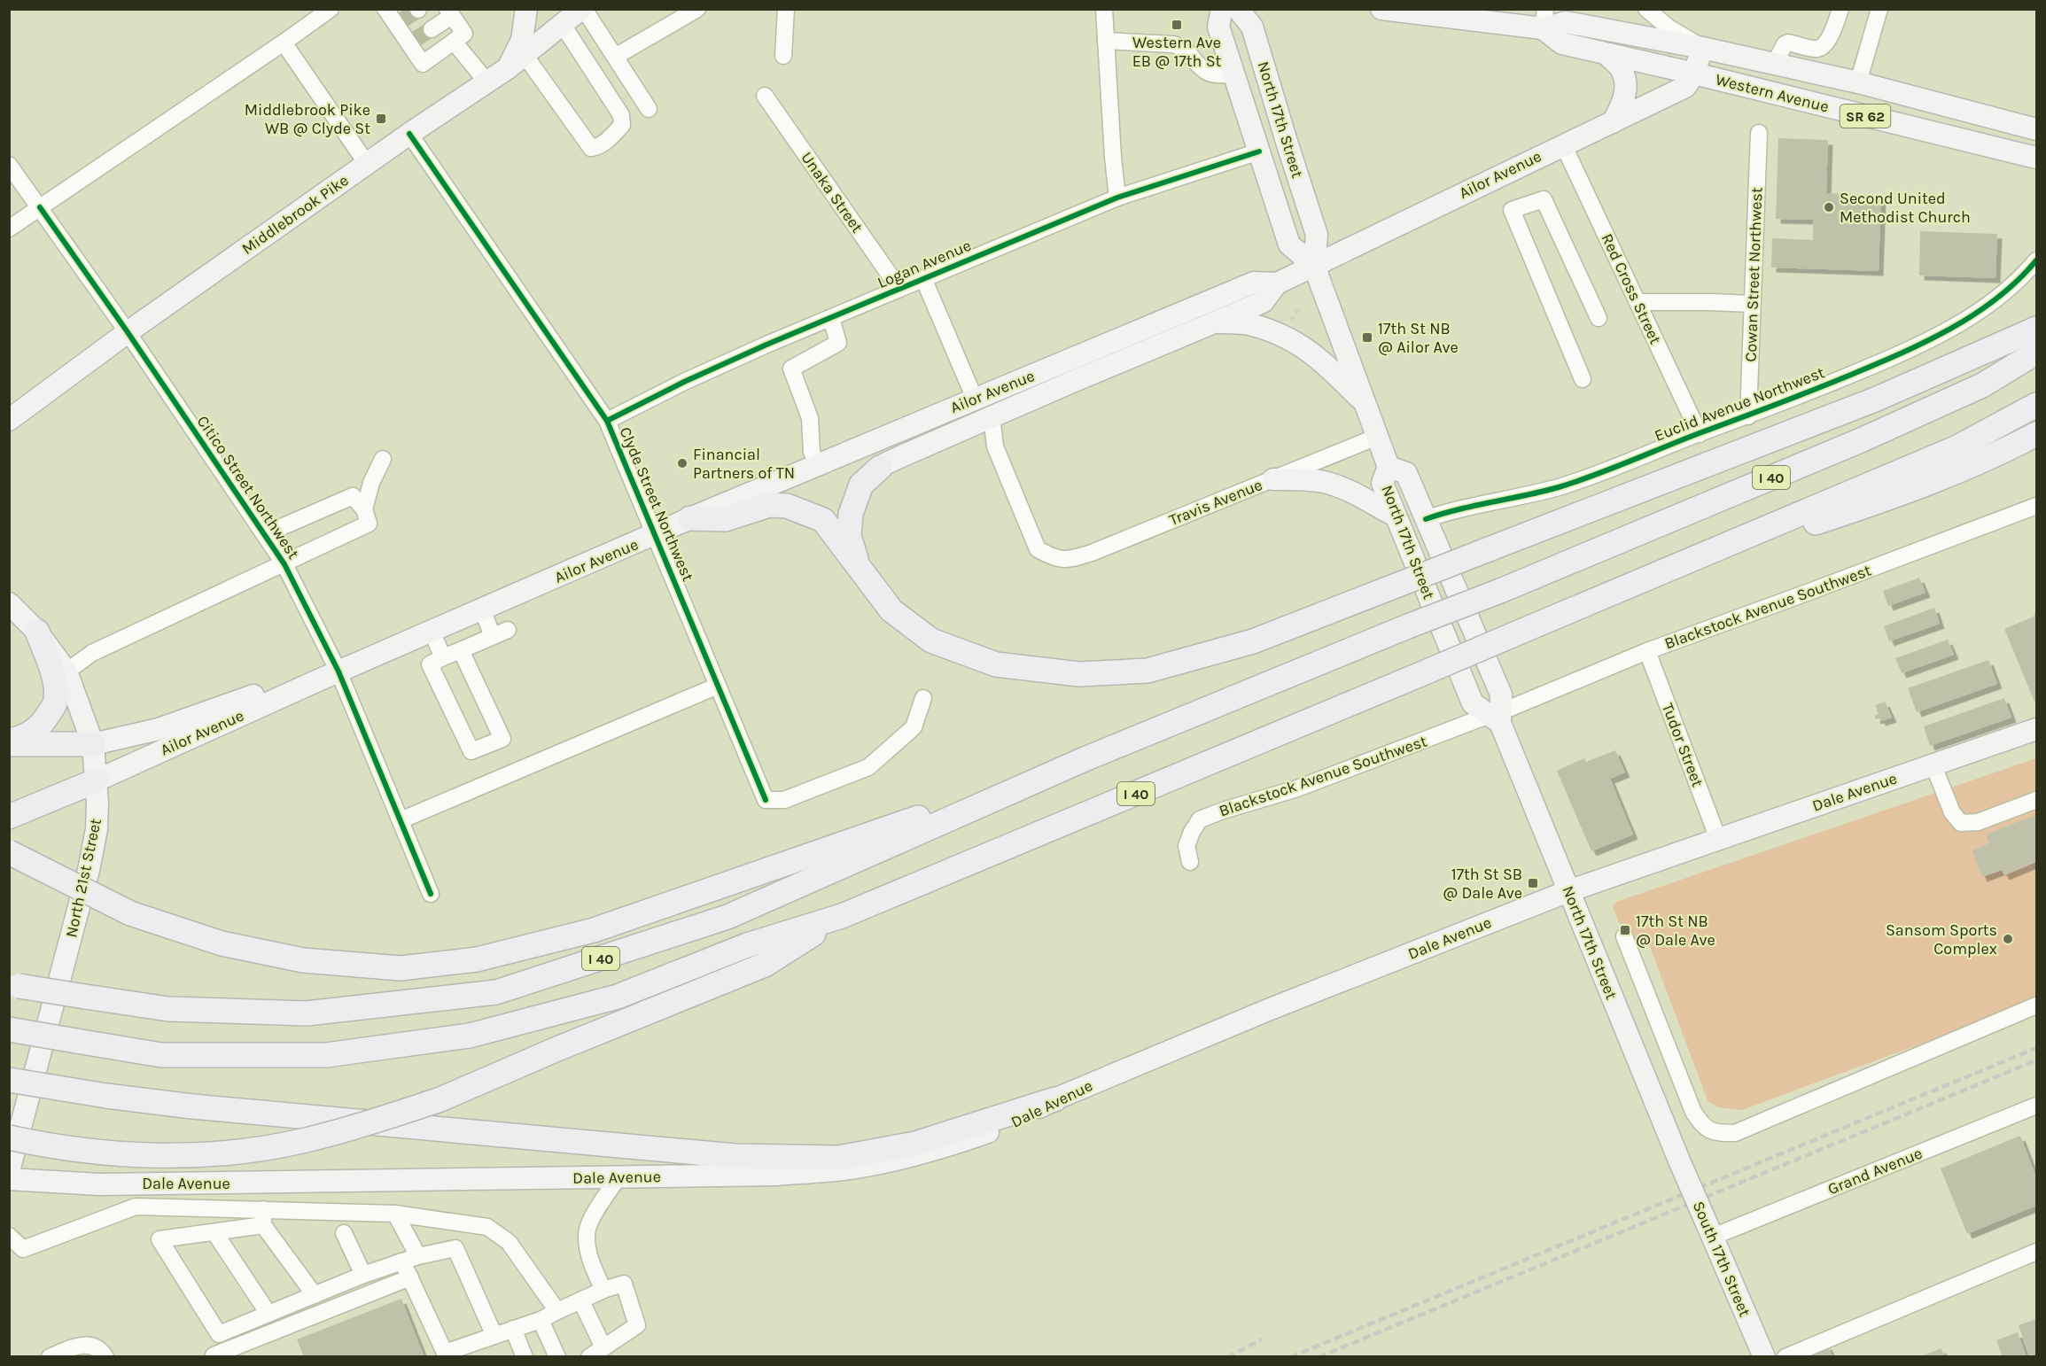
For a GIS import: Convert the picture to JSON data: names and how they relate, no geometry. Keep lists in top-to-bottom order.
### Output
{
  "streets": {
    "highway": ["I 40"],
    "main road": [
      "Western Avenue",
      "SR 62",
      "North 17th Street",
      "Ailor Avenue",
      "Middlebrook Pike",
      "Dale Avenue",
      "North 21st Street",
      "South 17th Street"
    ],
    "street": [
      "Unaka Street",
      "Logan Avenue",
      "Cowan Street Northwest",
      "Red Cross Street",
      "Euclid Avenue Northwest",
      "Citico Street Northwest",
      "Travis Avenue",
      "Clyde Street Northwest",
      "Blackstock Avenue Southwest",
      "Tudor Street",
      "Grand Avenue"
    ]
  },
  "crossings": [
    ["Western Avenue", "Ailor Avenue"],
    ["North 17th Street", "Ailor Avenue"],
    ["North 17th Street", "Logan Avenue"],
    ["North 17th Street", "Euclid Avenue Northwest"],
    ["North 17th Street", "Travis Avenue"],
    ["North 17th Street", "Blackstock Avenue Southwest"],
    ["North 17th Street", "Dale Avenue"],
    ["North 17th Street", "South 17th Street"],
    ["Ailor Avenue", "Red Cross Street"],
    ["Ailor Avenue", "Citico Street Northwest"],
    ["Ailor Avenue", "Travis Avenue"],
    ["Ailor Avenue", "Clyde Street Northwest"],
    ["Ailor Avenue", "North 21st Street"],
    ["Unaka Street", "Logan Avenue"],
    ["Middlebrook Pike", "Citico Street Northwest"],
    ["Middlebrook Pike", "Clyde Street Northwest"],
    ["Logan Avenue", "Clyde Street Northwest"],
    ["Cowan Street Northwest", "Euclid Avenue Northwest"],
    ["Red Cross Street", "Euclid Avenue Northwest"],
    ["Blackstock Avenue Southwest", "Tudor Street"],
    ["Tudor Street", "Dale Avenue"],
    ["Grand Avenue", "South 17th Street"]
  ],
  "places": {
    "transit": [
      "Western Ave EB @ 17th St",
      "Middlebrook Pike WB @ Clyde St",
      "17th St NB @ Ailor Ave",
      "17th St SB @ Dale Ave",
      "17th St NB @ Dale Ave"
    ],
    "other": ["Second United Methodist Church", "Financial Partners of TN", "Sansom Sports Complex"]
  }
}
